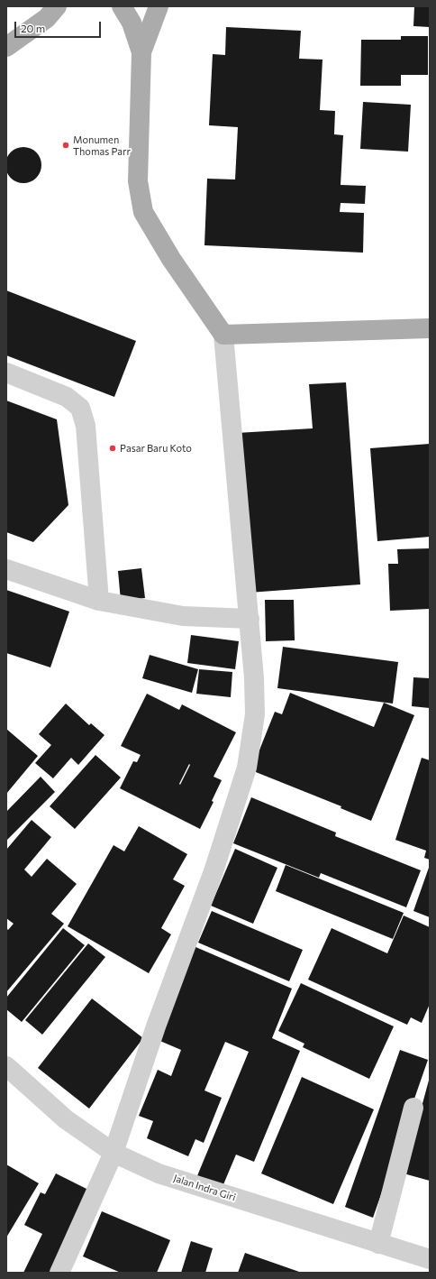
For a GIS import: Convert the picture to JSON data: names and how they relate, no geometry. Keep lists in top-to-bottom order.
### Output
{
  "streets": {
    "street": ["Jalan Indra Giri"]
  },
  "places": ["Monumen Thomas Parr", "Pasar Baru Koto"],
  "scale_bar": "20 m"
}
